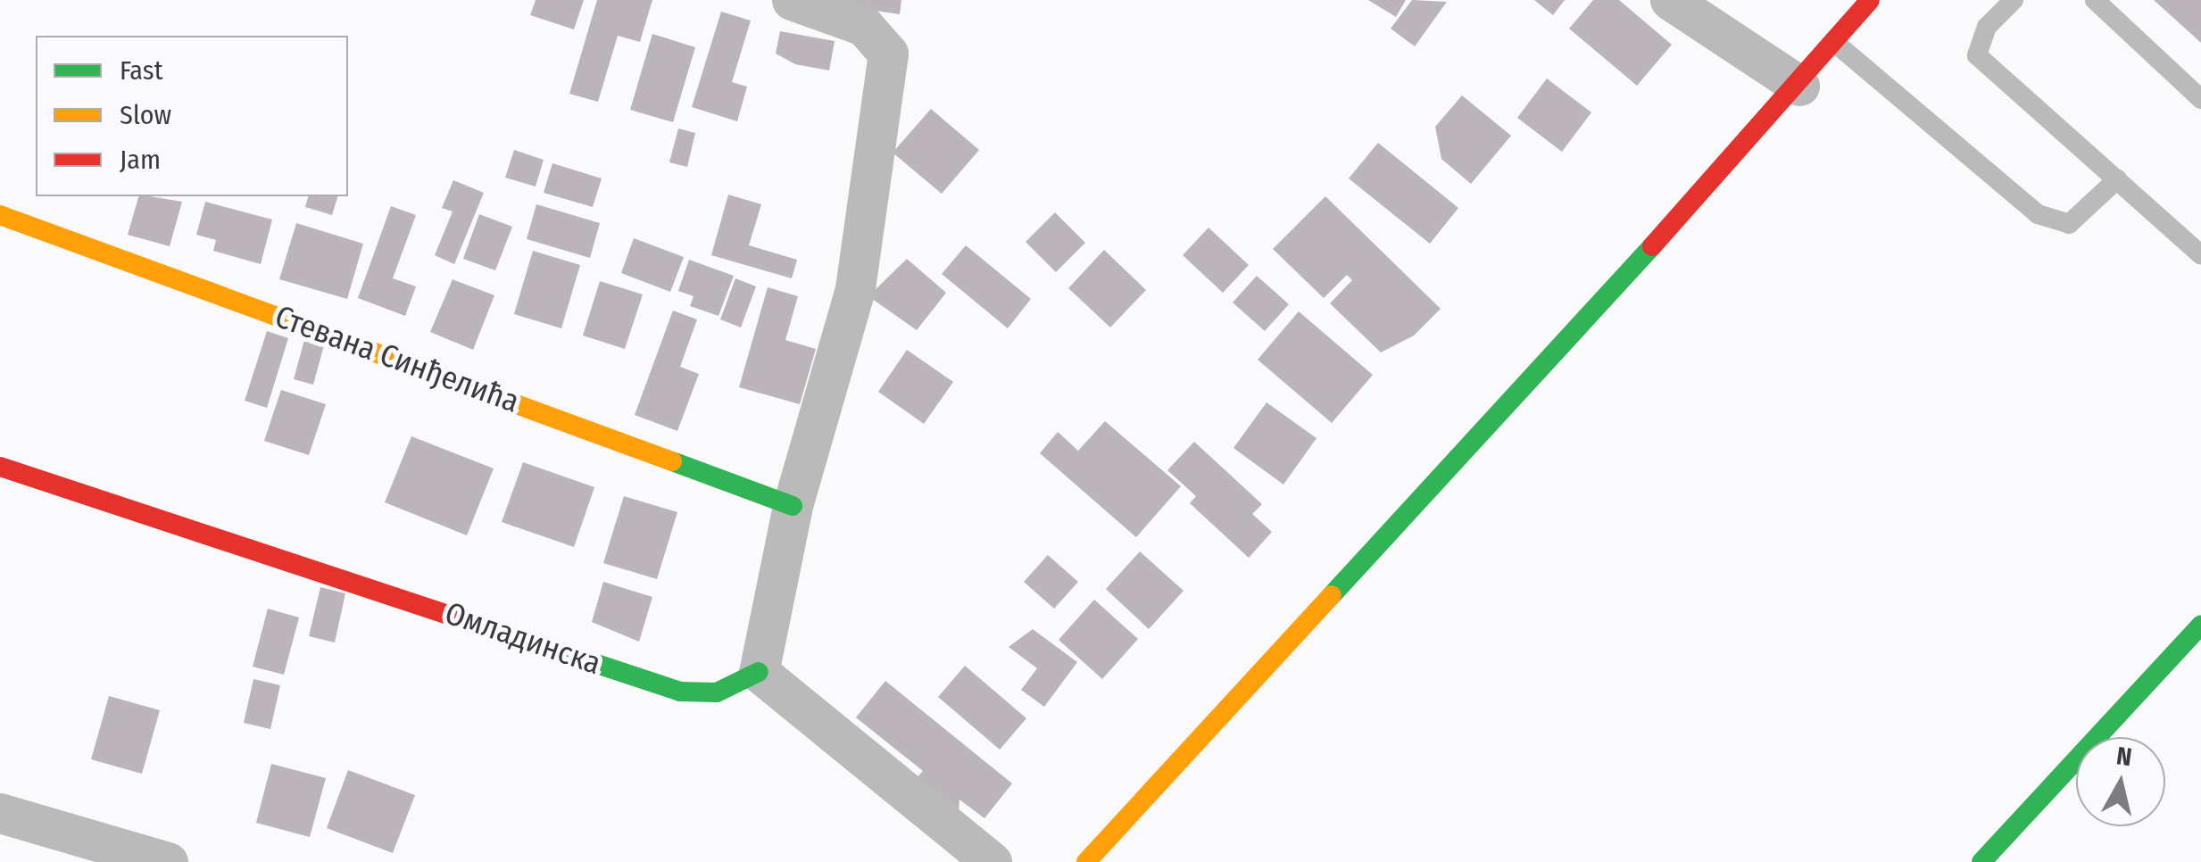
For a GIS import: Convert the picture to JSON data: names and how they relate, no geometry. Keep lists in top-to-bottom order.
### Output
{
  "streets": {
    "street": ["Стевана Синђелића", "Омладинска"]
  },
  "legend": ["Fast", "Slow", "Jam"],
  "north": "top"
}
